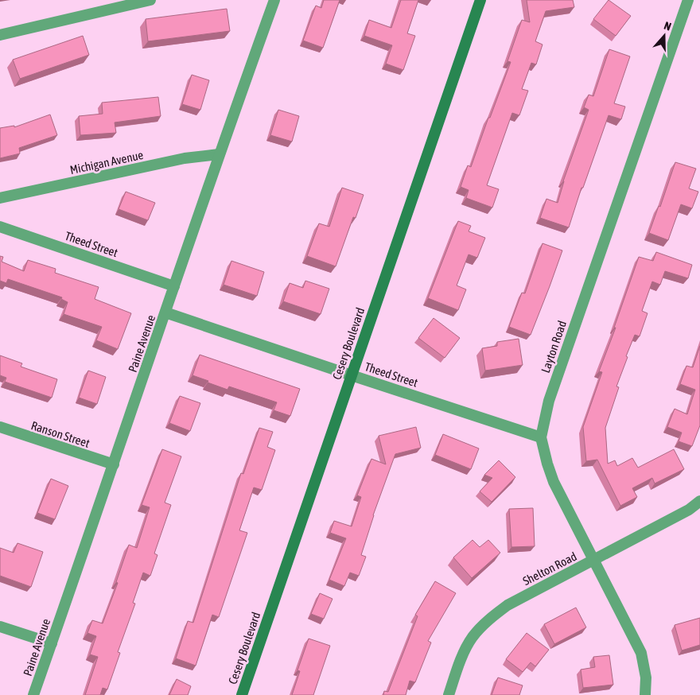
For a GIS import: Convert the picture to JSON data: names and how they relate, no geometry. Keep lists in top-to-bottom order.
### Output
{
  "streets": {
    "main road": ["Cesery Boulevard"],
    "street": [
      "Michigan Avenue",
      "Theed Street",
      "Paine Avenue",
      "Layton Road",
      "Ranson Street",
      "Shelton Road"
    ]
  },
  "crossings": [
    ["Michigan Avenue", "Paine Avenue"],
    ["Theed Street", "Paine Avenue"],
    ["Theed Street", "Cesery Boulevard"],
    ["Theed Street", "Layton Road"],
    ["Paine Avenue", "Ranson Street"],
    ["Layton Road", "Shelton Road"]
  ],
  "north": "top"
}
